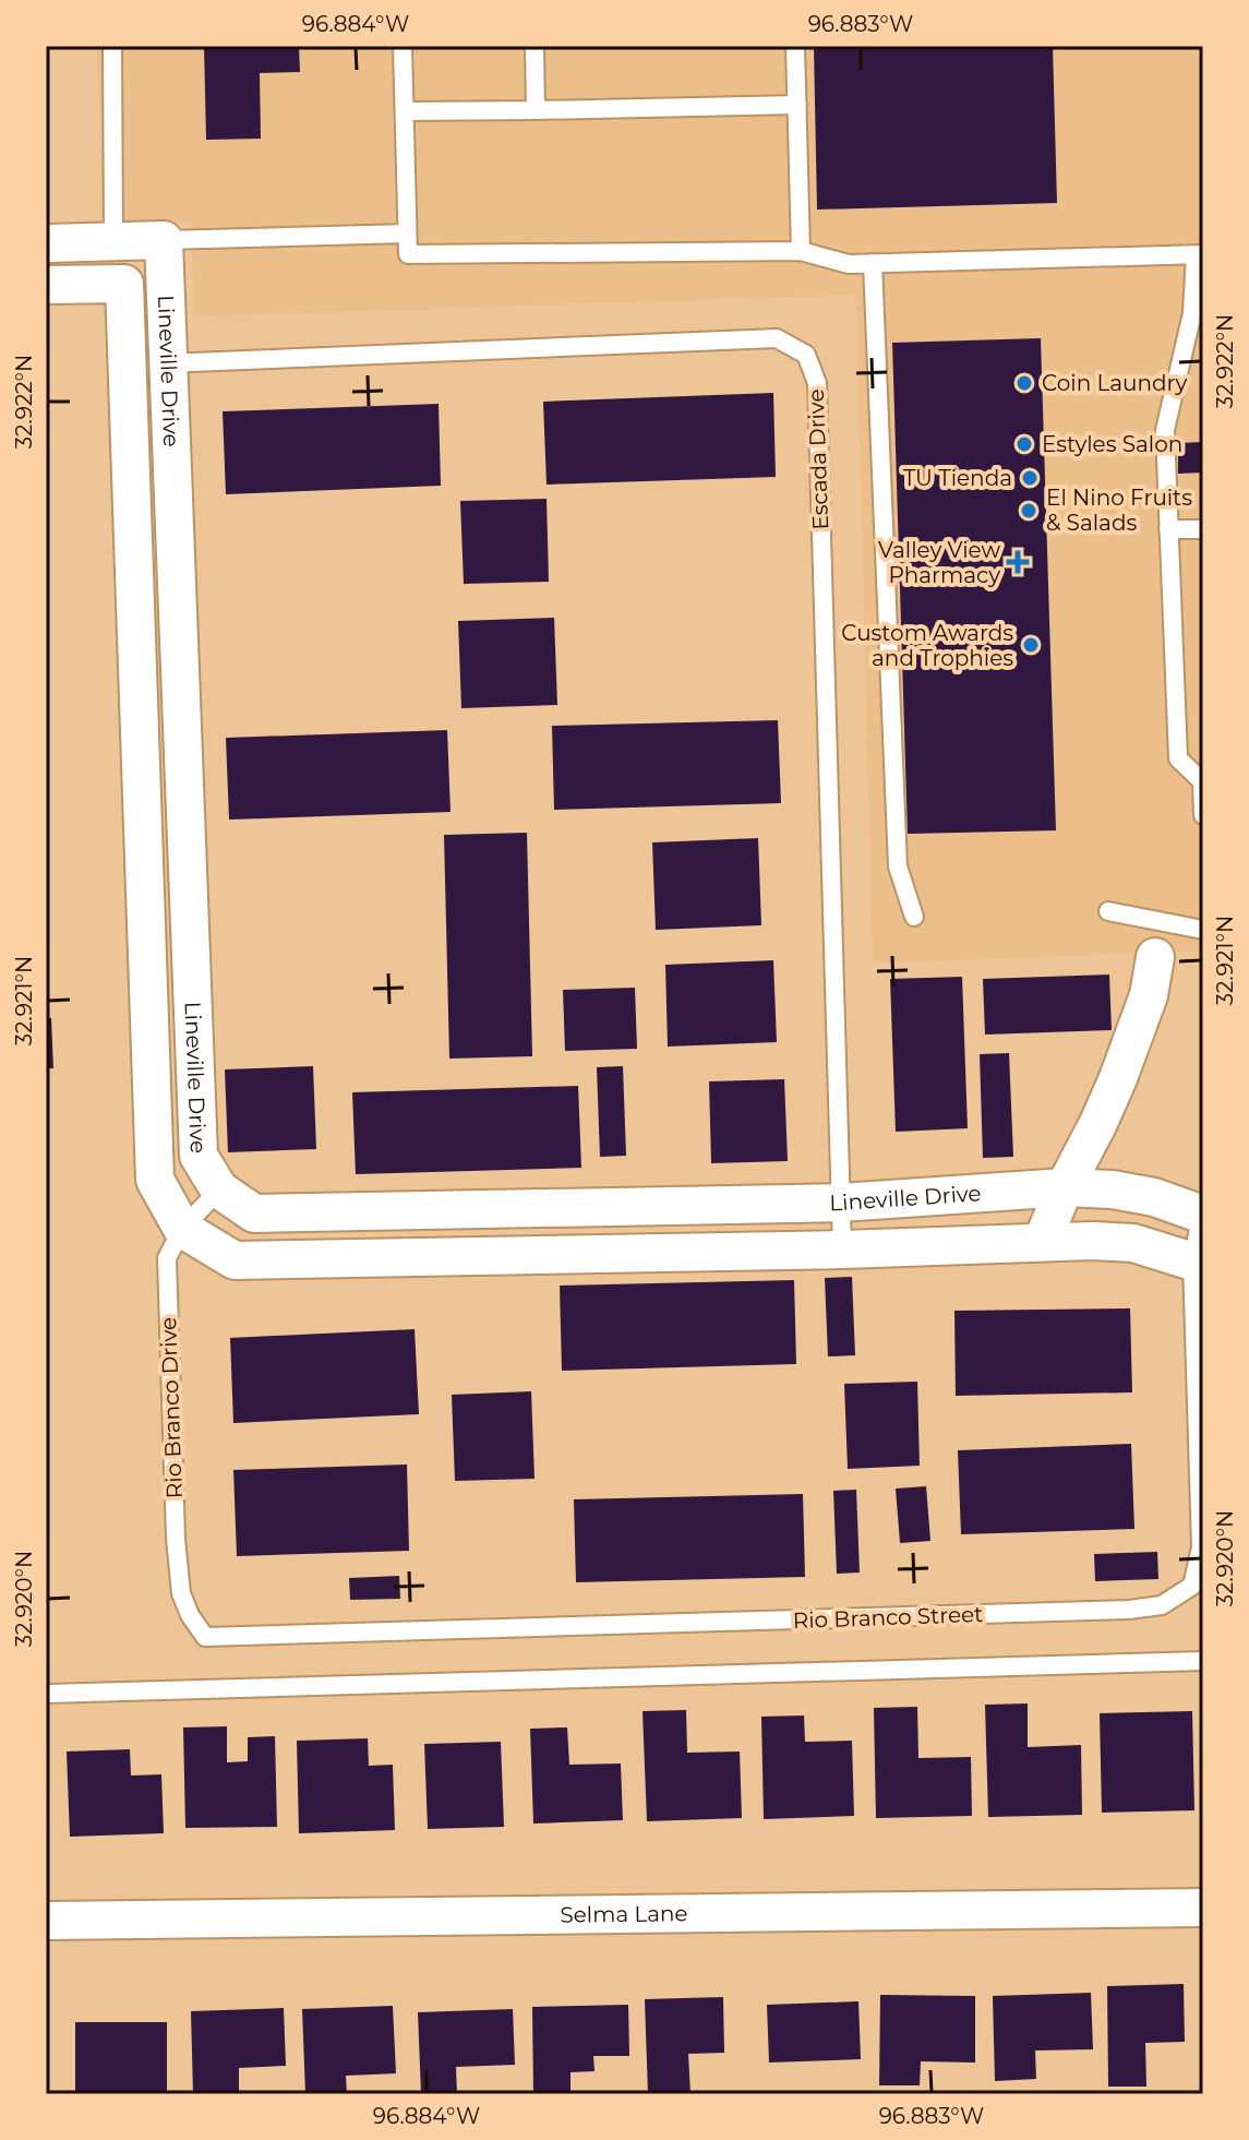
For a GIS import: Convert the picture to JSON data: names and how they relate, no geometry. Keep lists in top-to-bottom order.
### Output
{
  "streets": {
    "street": ["Lineville Drive", "Selma Lane"],
    "lane": ["Escada Drive", "Rio Branco Drive", "Rio Branco Street"]
  },
  "crossings": [
    ["Lineville Drive", "Escada Drive"],
    ["Lineville Drive", "Rio Branco Drive"],
    ["Lineville Drive", "Rio Branco Street"],
    ["Rio Branco Drive", "Rio Branco Street"]
  ],
  "places": {
    "other": [
      "Coin Laundry",
      "Estyles Salon",
      "TU Tienda",
      "El Nino Fruits & Salads",
      "Custom Awards and Trophies"
    ],
    "health": ["Valley View Pharmacy"]
  },
  "coordinates": [
    "96.884°W",
    "96.883°W",
    "32.922°N",
    "32.921°N",
    "32.920°N"
  ]
}
